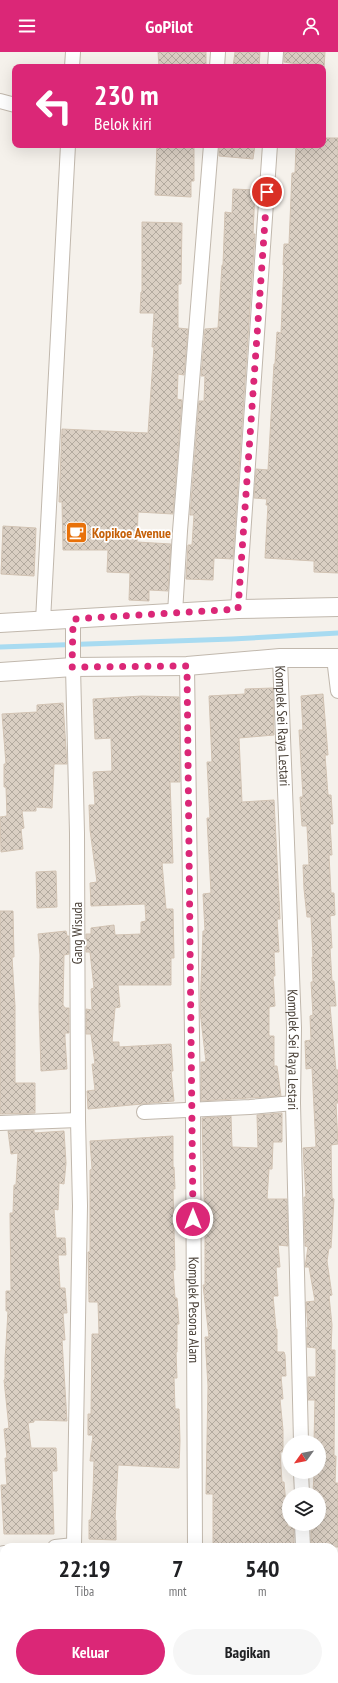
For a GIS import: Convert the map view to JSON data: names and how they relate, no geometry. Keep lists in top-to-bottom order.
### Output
{
  "streets": {
    "street": ["Komplek Sei Raya Lestari", "Gang Wisuda", "Komplek Pesona Alam"]
  },
  "places": {
    "cafe": ["Kopikoe Avenue"]
  },
  "north": "bottom left",
  "page": {
    "header": "GoPilot",
    "turn": ["230 m", "Belok kiri"],
    "eta": [
      "22:19",
      "Tiba",
      "7",
      "mnt",
      "540",
      "m"
    ],
    "buttons": ["Keluar", "Bagikan"]
  }
}
